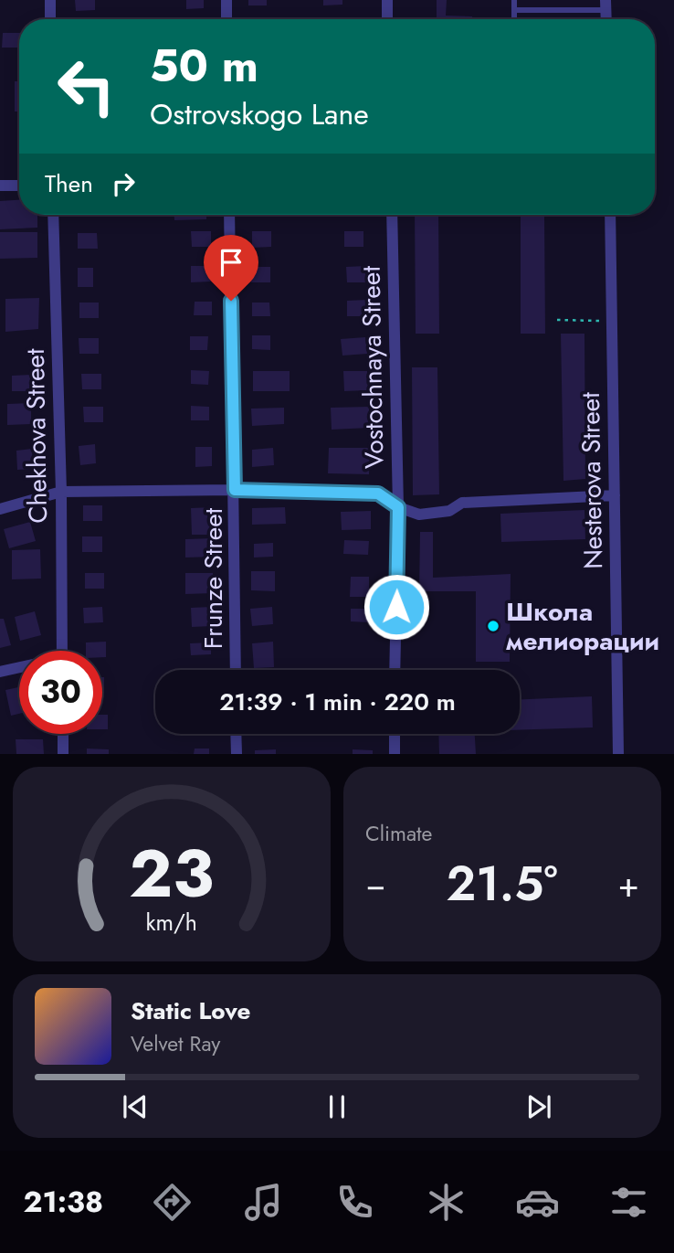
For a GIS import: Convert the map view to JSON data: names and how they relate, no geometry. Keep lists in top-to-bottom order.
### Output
{
  "streets": {
    "street": [
      "Vostochnaya Street",
      "Chekhova Street",
      "Nesterova Street",
      "Frunze Street"
    ]
  },
  "places": ["Школа мелиорации"],
  "page": {
    "turn": ["50 m", "Ostrovskogo Lane"],
    "then": "Then",
    "limit": "30",
    "trip": "21:39 · 1 min · 220 m",
    "tile": "Climate",
    "heat": ["−", "21.5°", "+"],
    "song": ["Static Love", "Velvet Ray"],
    "tabs": "21:38",
    "gauge": ["23", "km/h"]
  }
}
